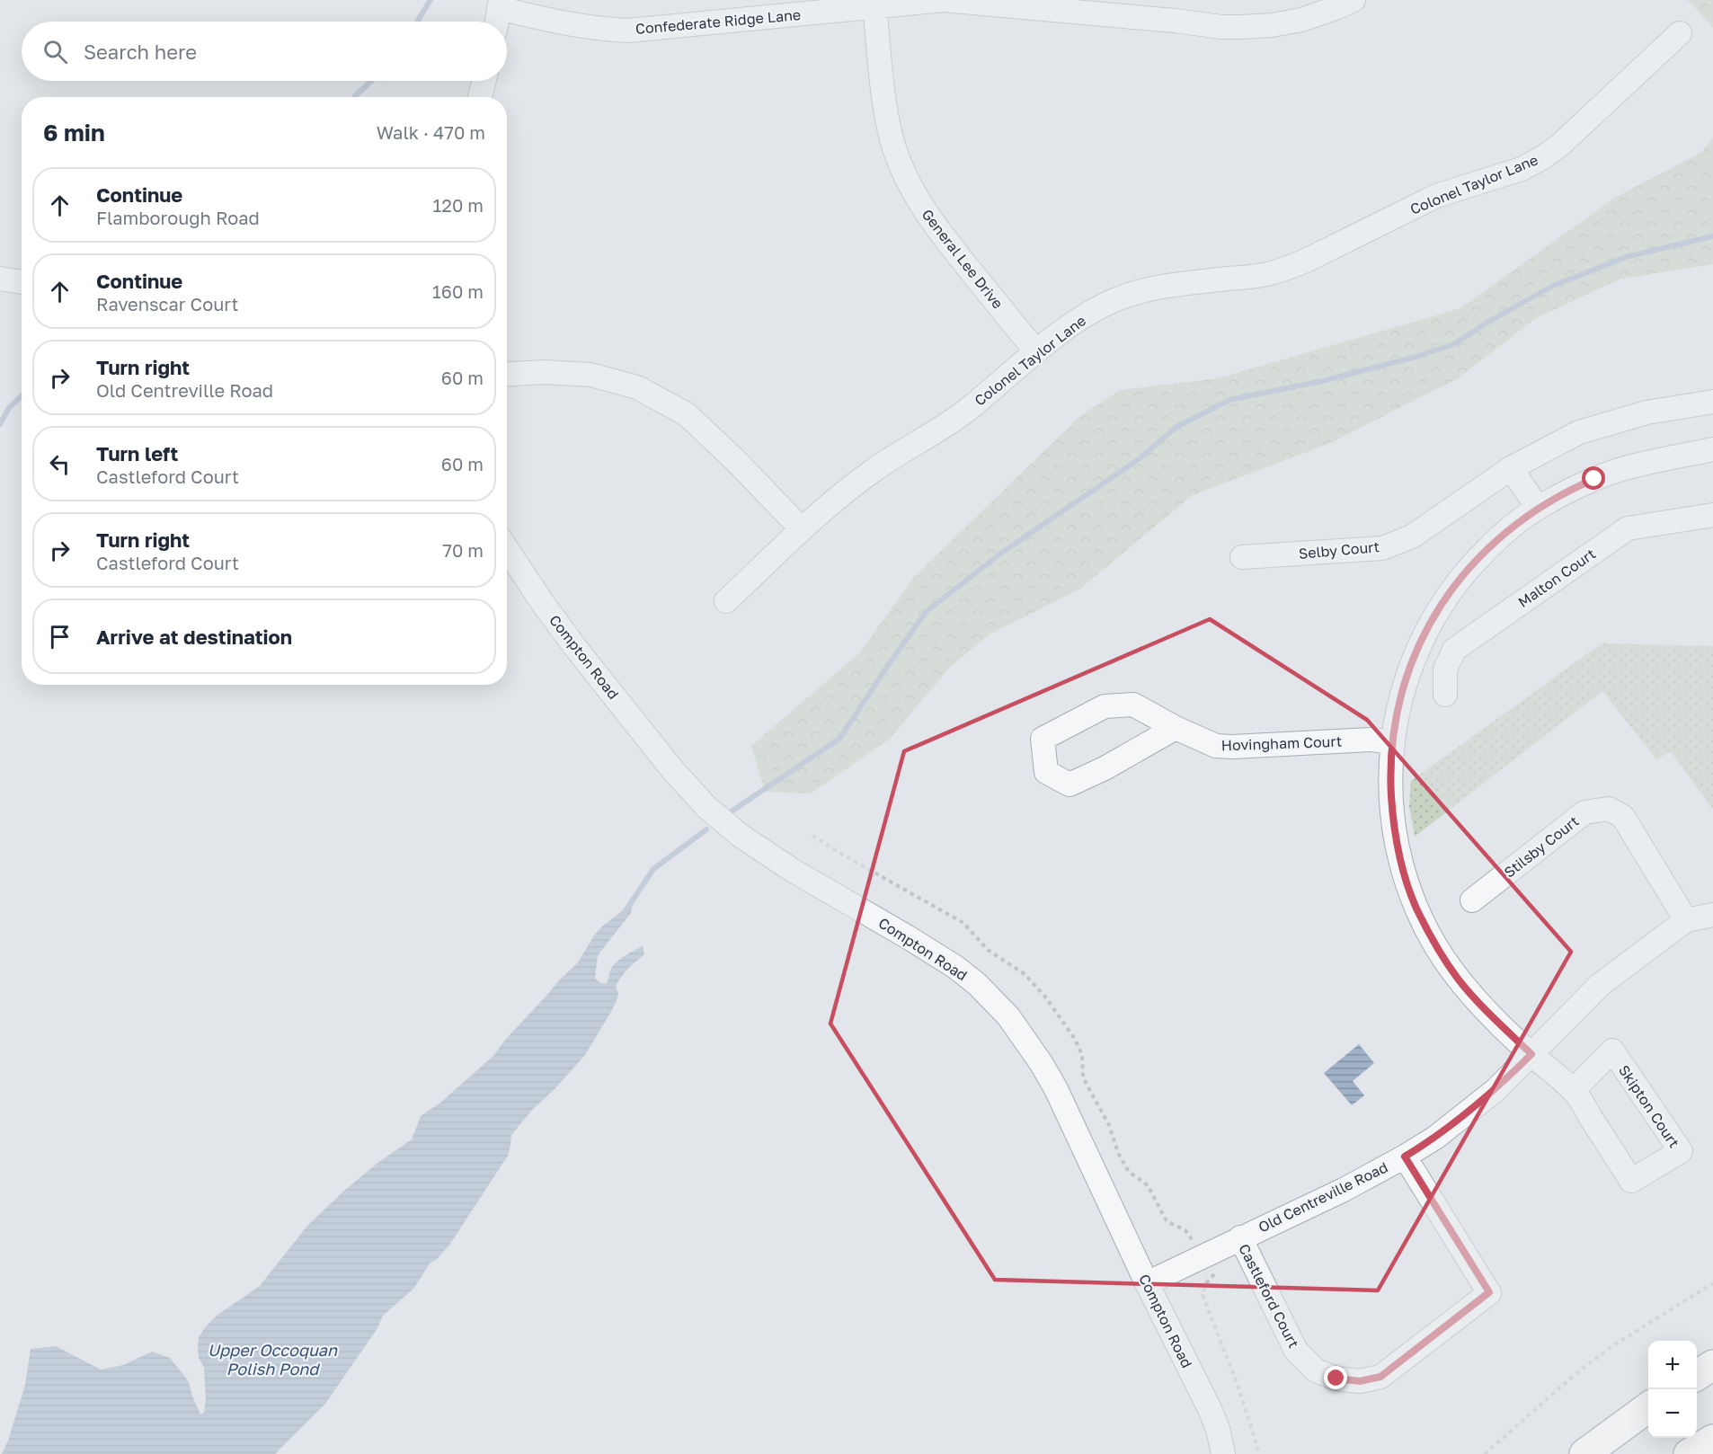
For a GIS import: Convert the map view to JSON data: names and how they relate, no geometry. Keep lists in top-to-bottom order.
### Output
{
  "streets": {
    "street": [
      "Confederate Ridge Lane",
      "Colonel Taylor Lane",
      "General Lee Drive",
      "Selby Court",
      "Malton Court",
      "Compton Road",
      "Hovingham Court",
      "Stilsby Court",
      "Skipton Court",
      "Old Centreville Road",
      "Castleford Court"
    ]
  },
  "crossings": [
    ["Confederate Ridge Lane", "General Lee Drive"],
    ["Colonel Taylor Lane", "General Lee Drive"],
    ["Compton Road", "Old Centreville Road"],
    ["Hovingham Court", "Skipton Court"],
    ["Stilsby Court", "Old Centreville Road"],
    ["Skipton Court", "Old Centreville Road"],
    ["Old Centreville Road", "Castleford Court"]
  ],
  "water": ["Upper Occoquan Polish Pond"],
  "page": {
    "search": "Search here",
    "heading": ["6 min", "Walk · 470 m"],
    "list": [
      ["Continue", "Flamborough Road", "120 m"],
      ["Continue", "Ravenscar Court", "160 m"],
      ["Turn right", "Old Centreville Road", "60 m"],
      ["Turn left", "Castleford Court", "60 m"],
      ["Turn right", "Castleford Court", "70 m"],
      "Arrive at destination"
    ],
    "map_buttons": ["+", "−"]
  }
}
